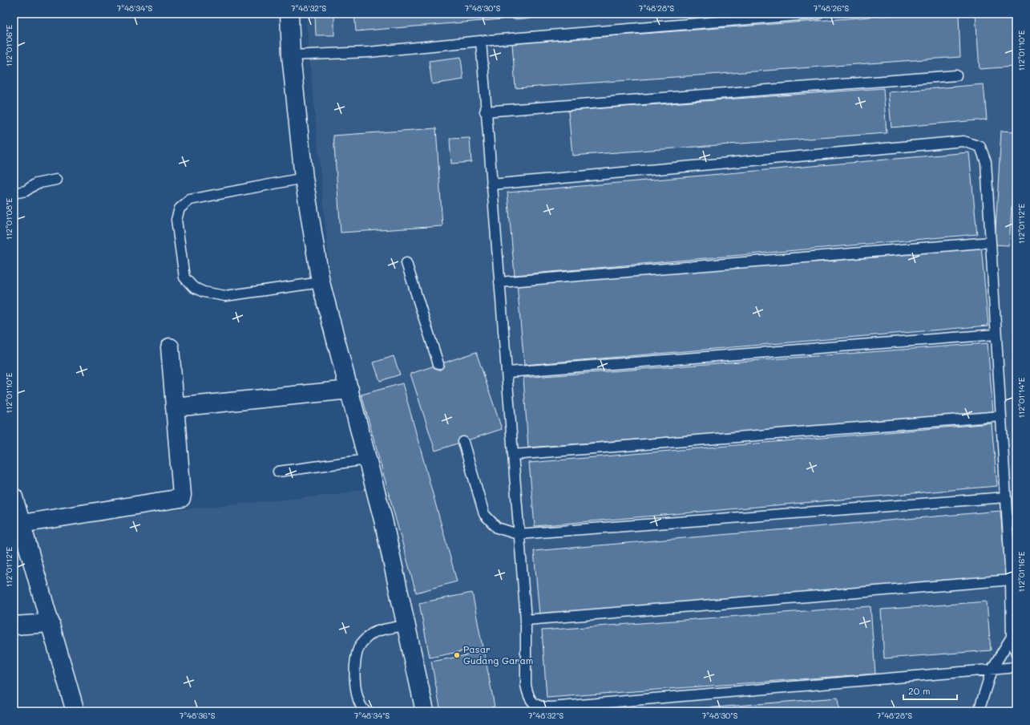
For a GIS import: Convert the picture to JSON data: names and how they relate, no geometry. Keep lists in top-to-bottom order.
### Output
{
  "places": ["Pasar Gudang Garam"],
  "scale_bar": "20 m",
  "coordinates": [
    "7°48'34\"S",
    "7°48'32\"S",
    "7°48'30\"S",
    "7°48'28\"S",
    "7°48'26\"S",
    "112°01'06\"E",
    "112°01'10\"E",
    "112°01'08\"E",
    "112°01'12\"E",
    "112°01'14\"E",
    "112°01'16\"E",
    "7°48'36\"S"
  ]
}
